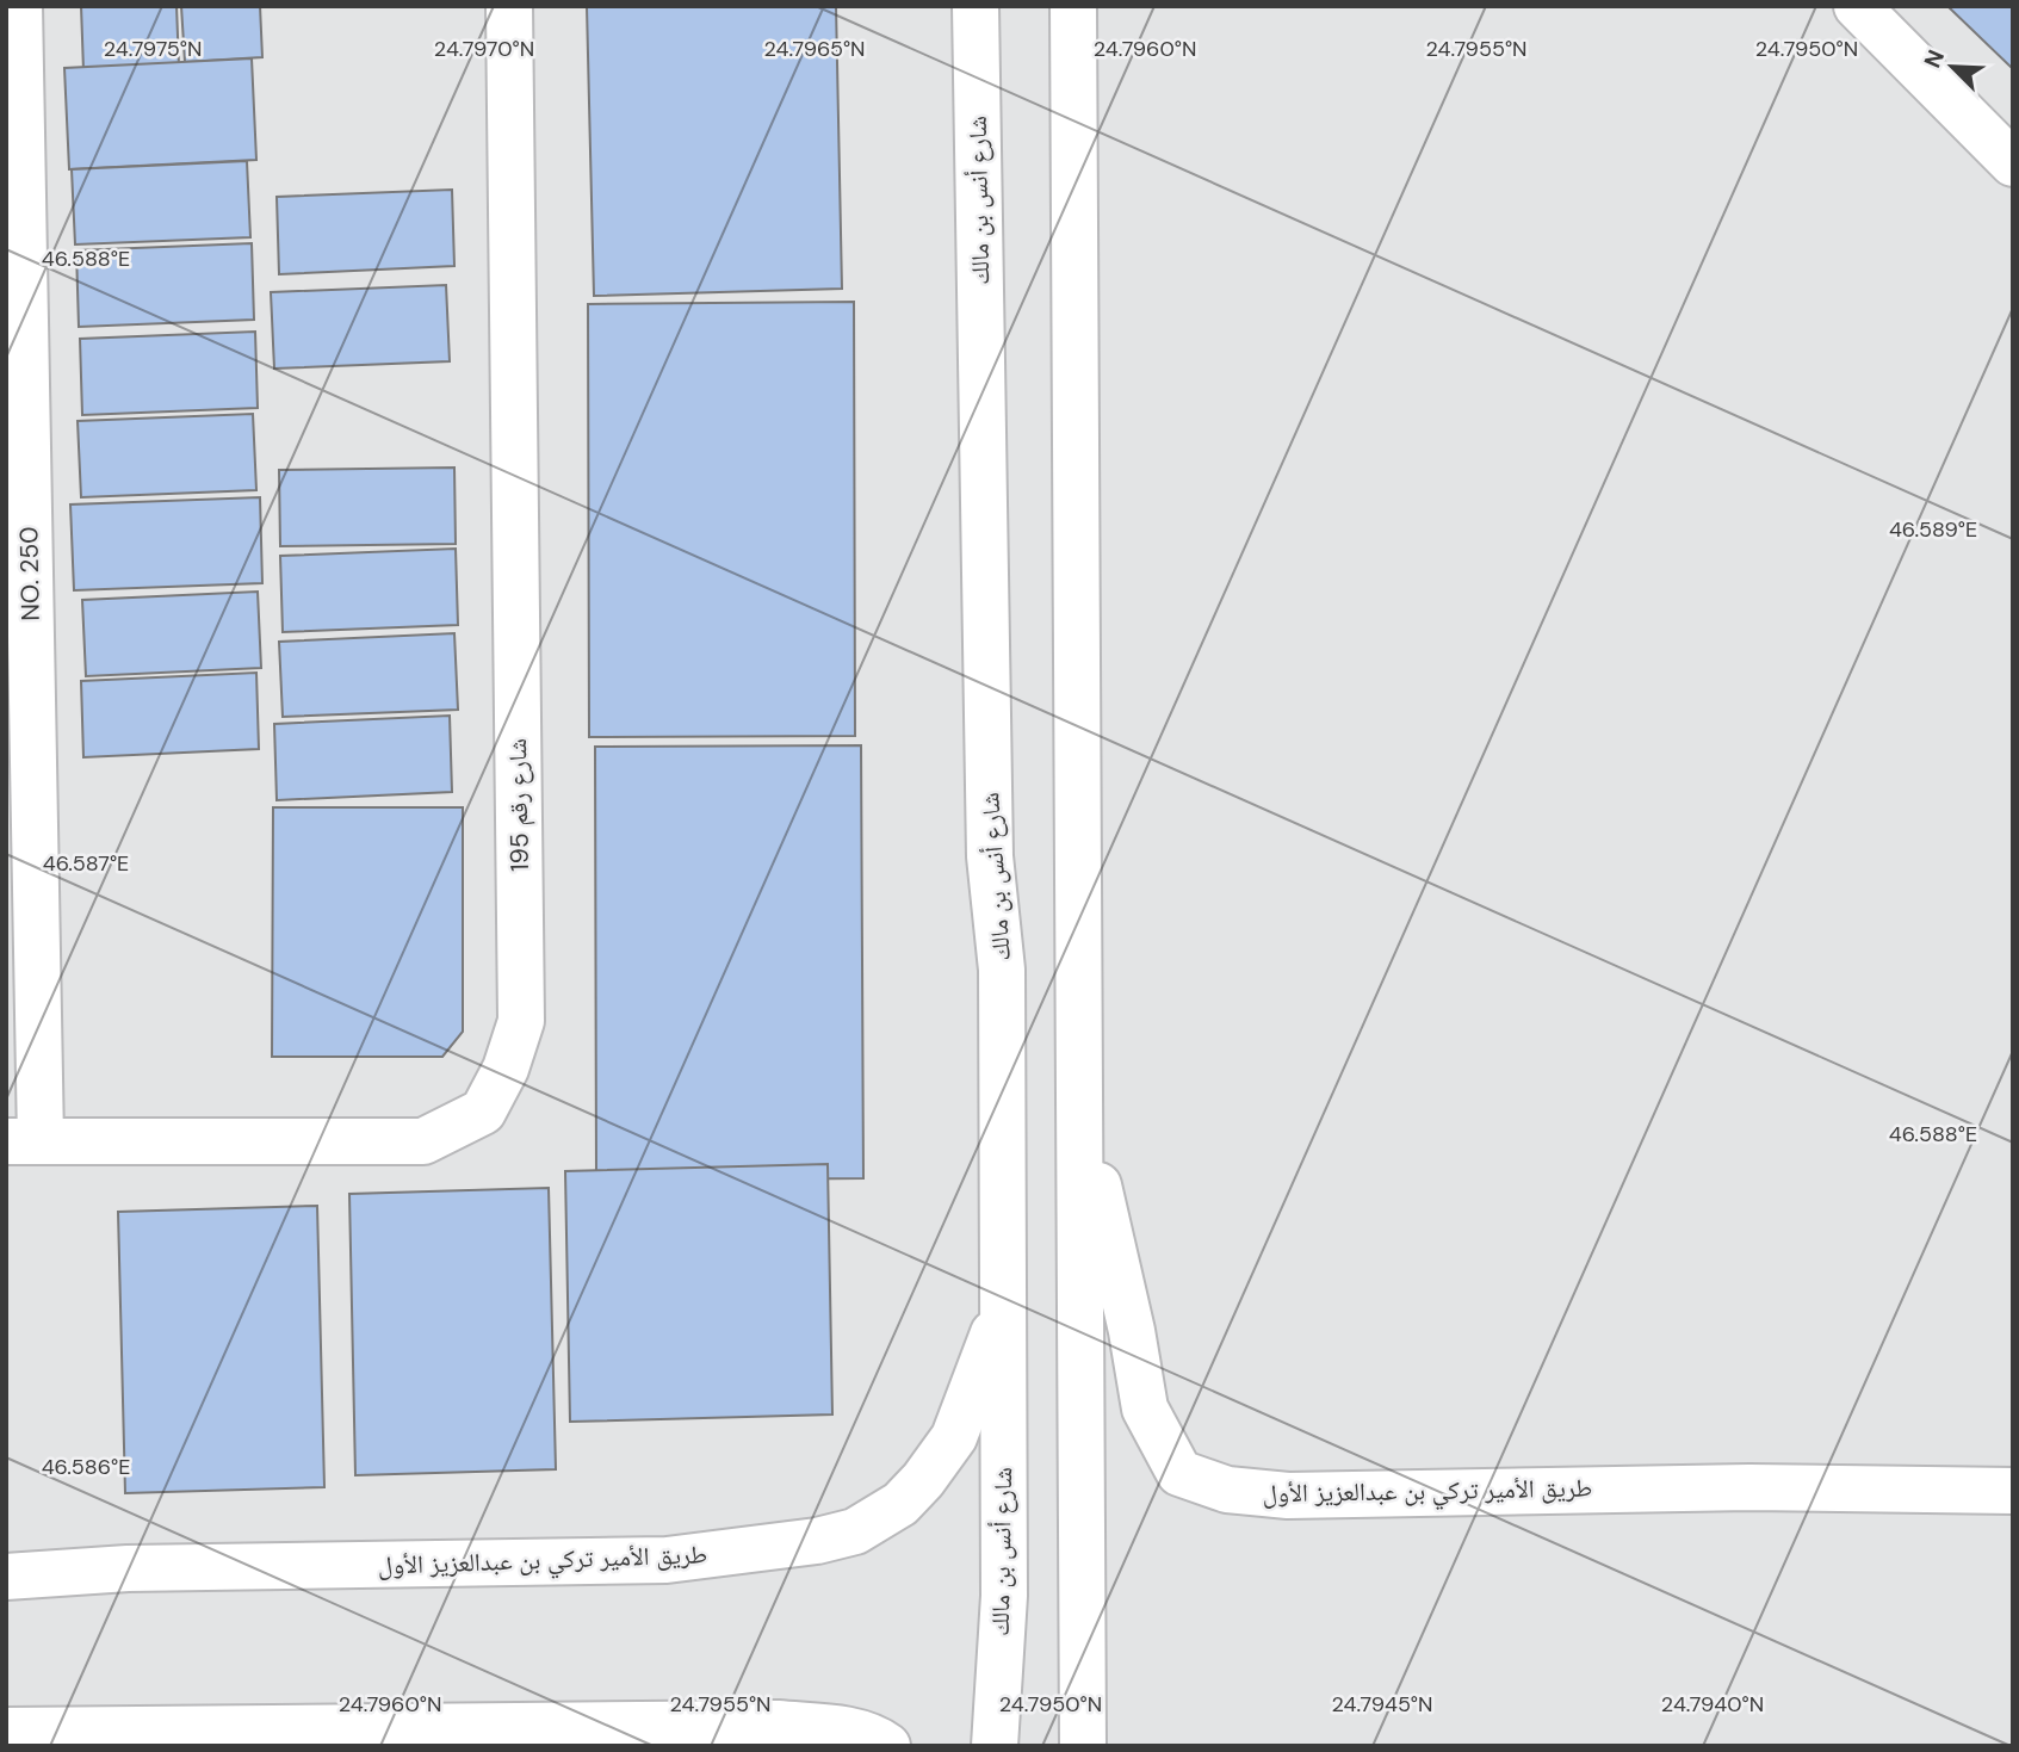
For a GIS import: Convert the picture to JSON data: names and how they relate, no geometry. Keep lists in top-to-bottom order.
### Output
{
  "streets": {
    "main road": [
      "شارع أنس بن مالك",
      "NO. 250",
      "شارع رقم 195",
      "طريق الأمير تركي بن عبدالعزيز الأول"
    ]
  },
  "crossings": [
    ["شارع أنس بن مالك", "طريق الأمير تركي بن عبدالعزيز الأول"],
    ["NO. 250", "شارع رقم 195"]
  ],
  "north": "top left",
  "coordinates": [
    "24.7970°N",
    "24.7965°N",
    "24.7960°N",
    "24.7955°N",
    "24.7950°N",
    "24.7975°N",
    "46.588°E",
    "46.589°E",
    "46.587°E",
    "46.586°E",
    "24.7945°N",
    "24.7940°N"
  ]
}
